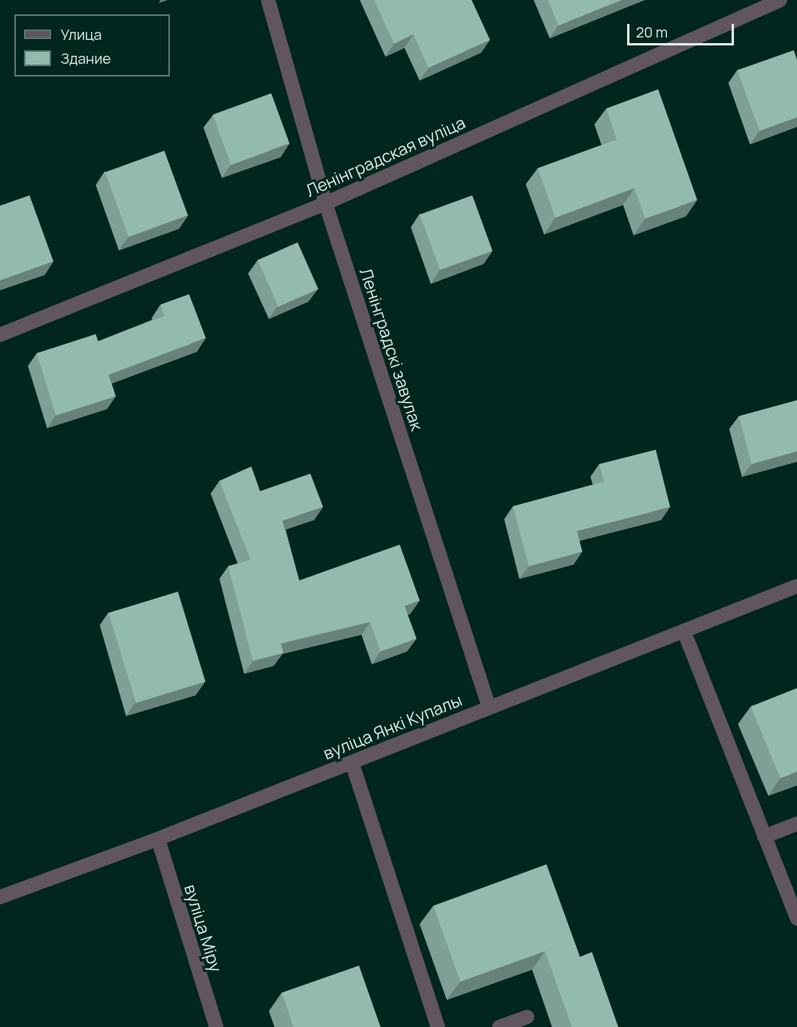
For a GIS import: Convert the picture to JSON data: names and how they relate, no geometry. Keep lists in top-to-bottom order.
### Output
{
  "streets": {
    "street": [
      "Ленінградская вуліца",
      "Ленінградскі завулак",
      "вуліца Янкі Купалы",
      "вуліца Міру"
    ]
  },
  "crossings": [
    ["Ленінградская вуліца", "Ленінградскі завулак"],
    ["Ленінградскі завулак", "вуліца Янкі Купалы"],
    ["вуліца Янкі Купалы", "вуліца Міру"]
  ],
  "legend": ["Улица", "Здание"],
  "scale_bar": "20 m"
}
